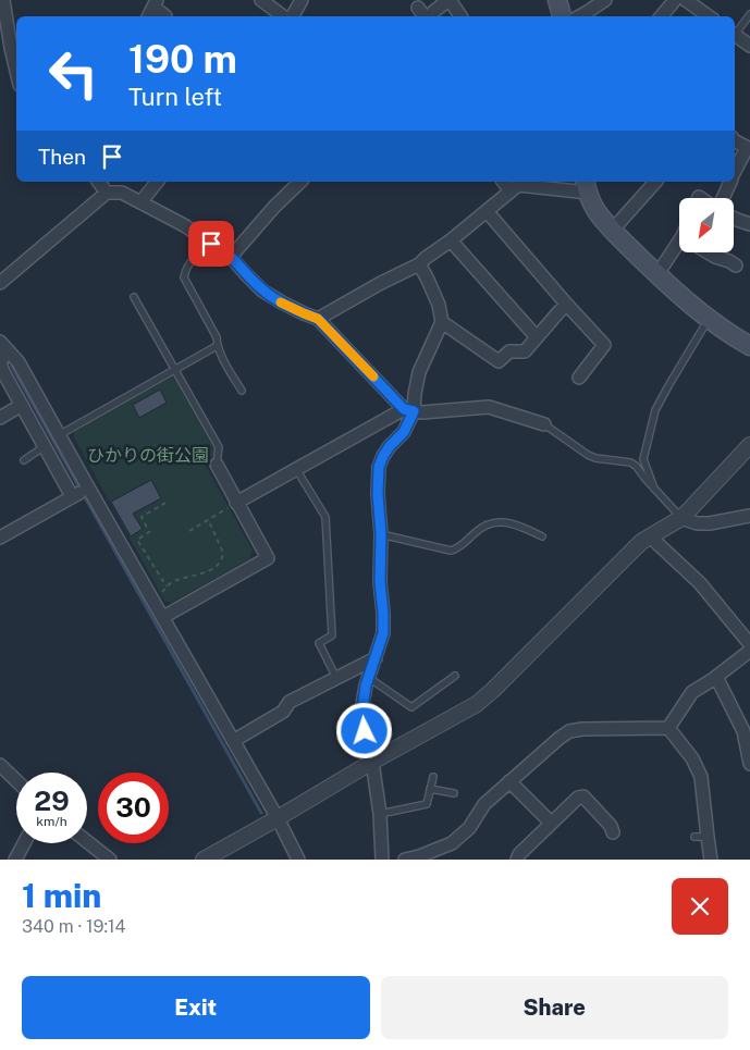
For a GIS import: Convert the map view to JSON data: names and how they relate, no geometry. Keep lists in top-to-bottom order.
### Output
{
  "parks": ["ひかりの街公園"],
  "north": "bottom left",
  "page": {
    "turn": ["190 m", "Turn left"],
    "then": "Then",
    "speed": "29 km/h",
    "limit": "30",
    "heading": ["1 min", "340 m · 19:14"],
    "buttons": ["Exit", "Share"]
  }
}
